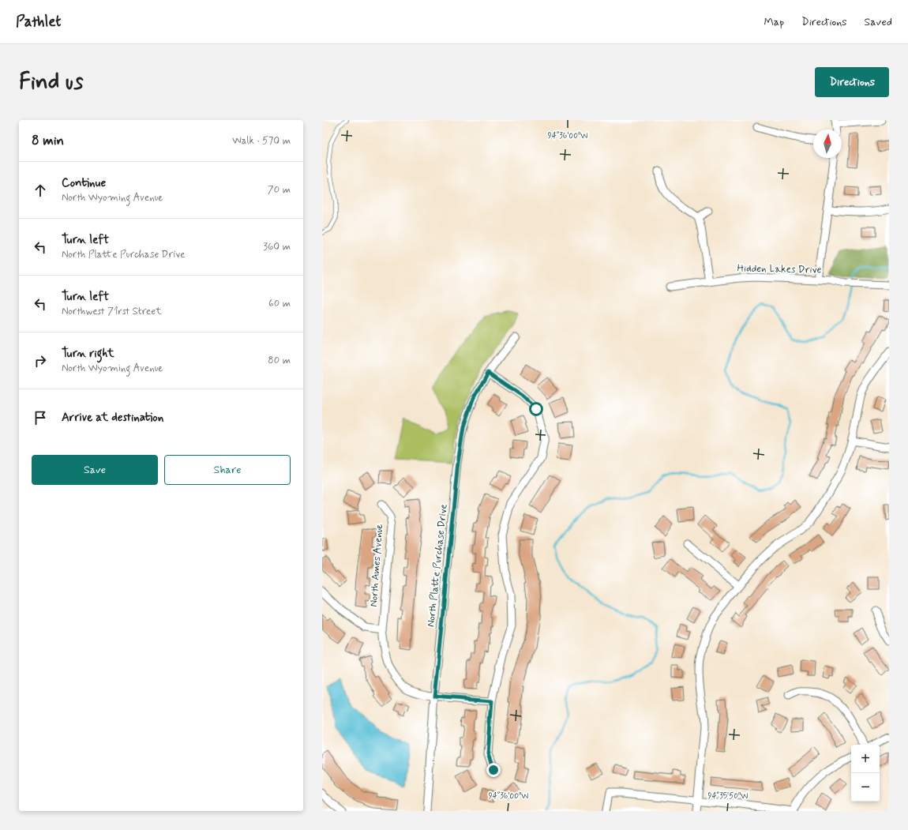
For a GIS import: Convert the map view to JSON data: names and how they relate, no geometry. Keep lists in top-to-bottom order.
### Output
{
  "streets": {
    "street": ["Hidden Lakes Drive", "North Ames Avenue", "North Platte Purchase Drive"]
  },
  "crossings": [
    ["North Ames Avenue", "North Platte Purchase Drive"]
  ],
  "north": "top",
  "page": {
    "header": "Pathlet",
    "nav": ["Map", "Directions", "Saved"],
    "buttons": [
      "Directions",
      ["Save", "Share"]
    ],
    "title": "Find us",
    "heading": ["8 min", "Walk · 570 m"],
    "list": [
      ["Continue", "North Wyoming Avenue", "70 m"],
      ["Turn left", "North Platte Purchase Drive", "360 m"],
      ["Turn left", "Northwest 71rst Street", "60 m"],
      ["Turn right", "North Wyoming Avenue", "80 m"],
      "Arrive at destination"
    ],
    "map_buttons": ["+", "−"]
  },
  "coordinates": ["94°36'00\"W", "94°35'50\"W"]
}
